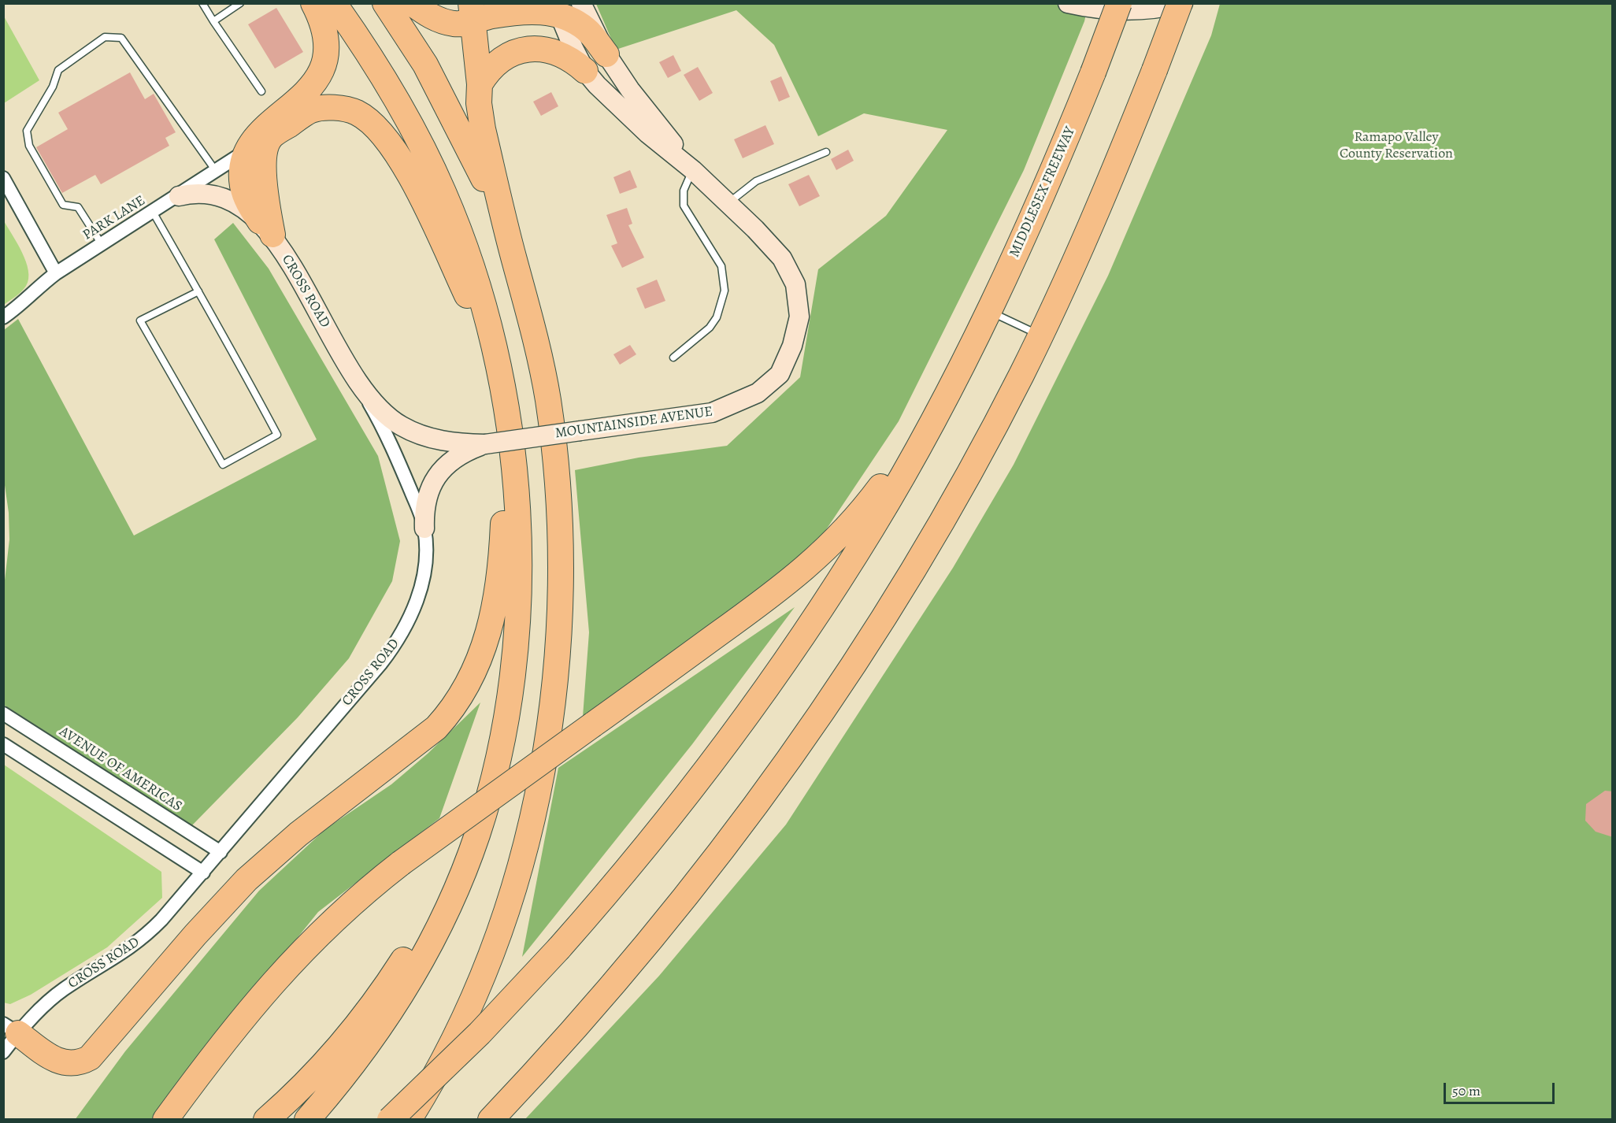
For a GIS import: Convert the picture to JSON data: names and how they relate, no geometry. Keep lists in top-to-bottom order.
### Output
{
  "streets": {
    "highway": ["MIDDLESEX FREEWAY"],
    "street": [
      "PARK LANE",
      "CROSS ROAD",
      "MOUNTAINSIDE AVENUE",
      "AVENUE OF AMERICAS"
    ]
  },
  "crossings": [
    ["CROSS ROAD", "MOUNTAINSIDE AVENUE"],
    ["CROSS ROAD", "AVENUE OF AMERICAS"]
  ],
  "parks": ["Ramapo Valley County Reservation"],
  "scale_bar": "50 m"
}
